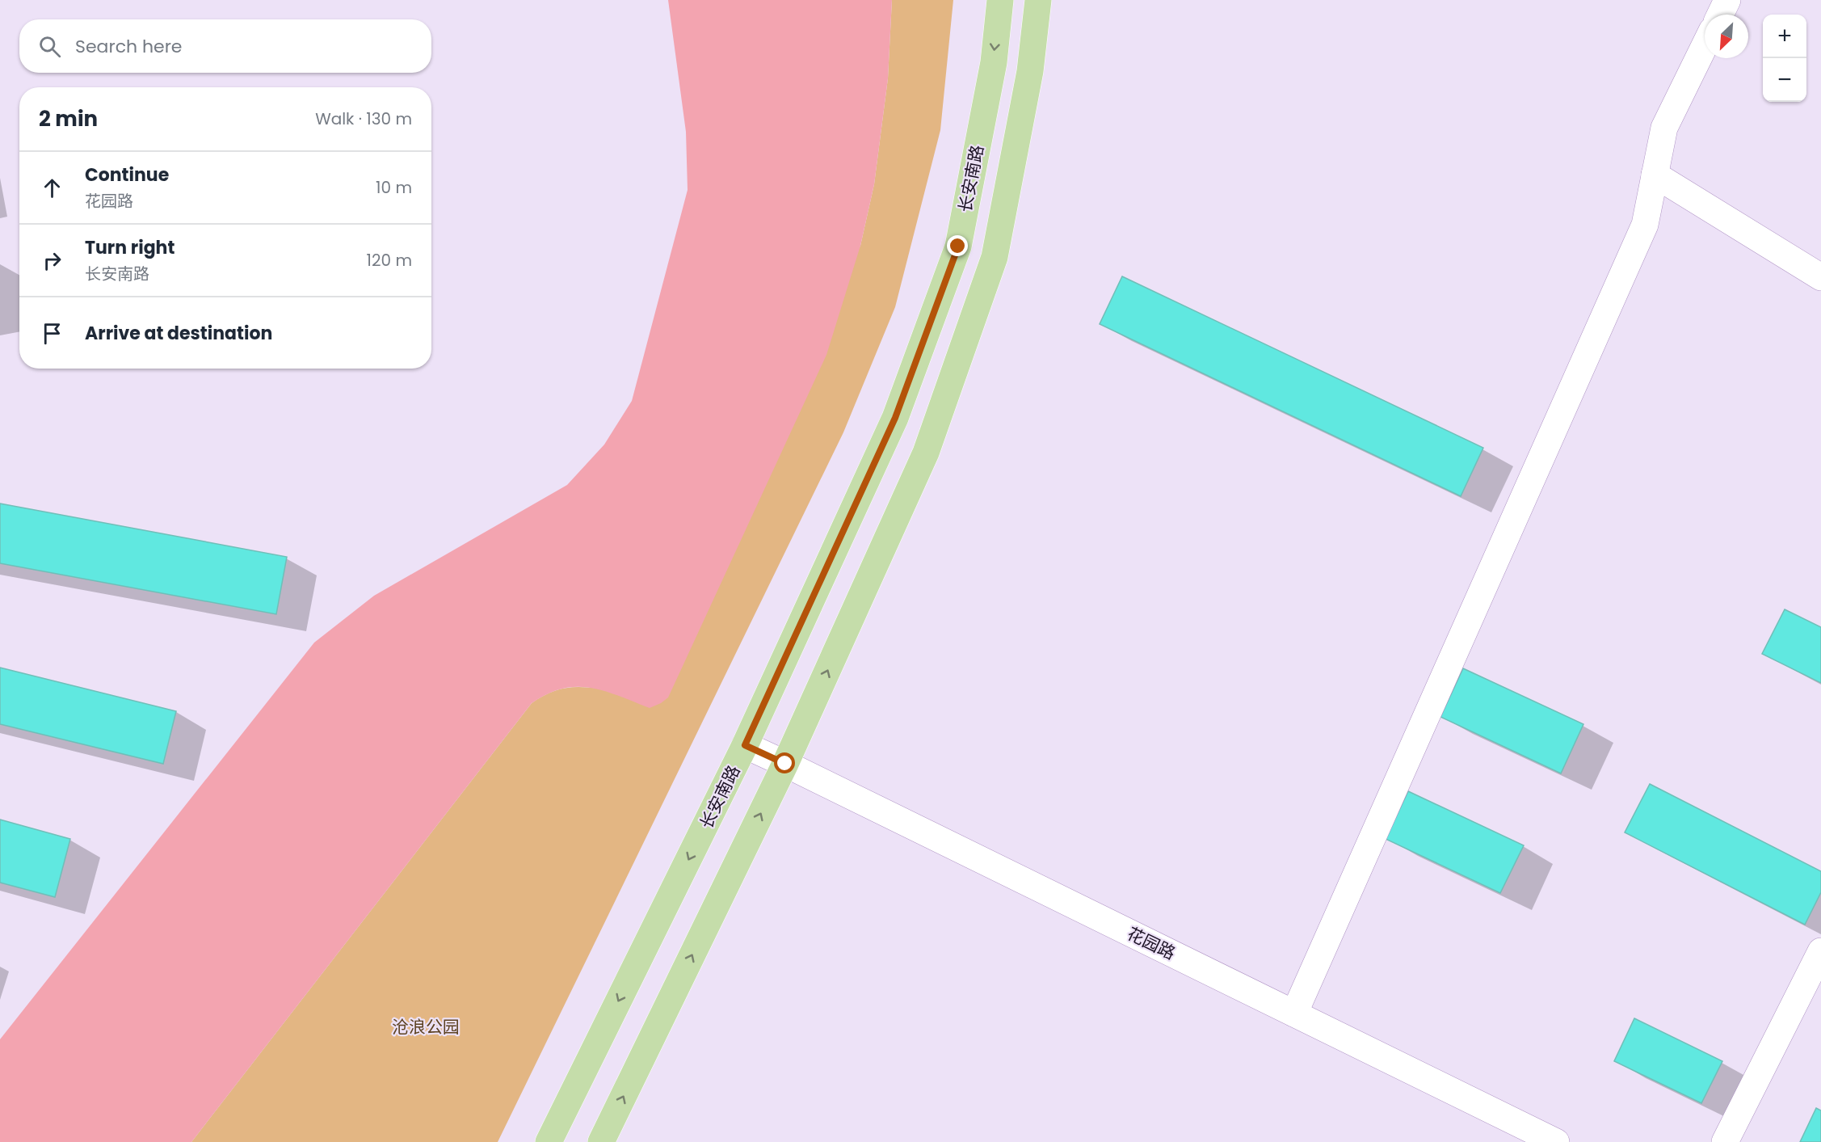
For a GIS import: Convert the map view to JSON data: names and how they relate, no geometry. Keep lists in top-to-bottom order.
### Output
{
  "streets": {
    "main road": ["长安南路"],
    "street": ["花园路"]
  },
  "crossings": [
    ["长安南路", "花园路"]
  ],
  "parks": ["沧浪公园"],
  "north": "bottom left",
  "page": {
    "map_buttons": ["+", "−"],
    "search": "Search here",
    "heading": ["2 min", "Walk · 130 m"],
    "list": [
      ["Continue", "花园路", "10 m"],
      ["Turn right", "长安南路", "120 m"],
      "Arrive at destination"
    ]
  }
}
